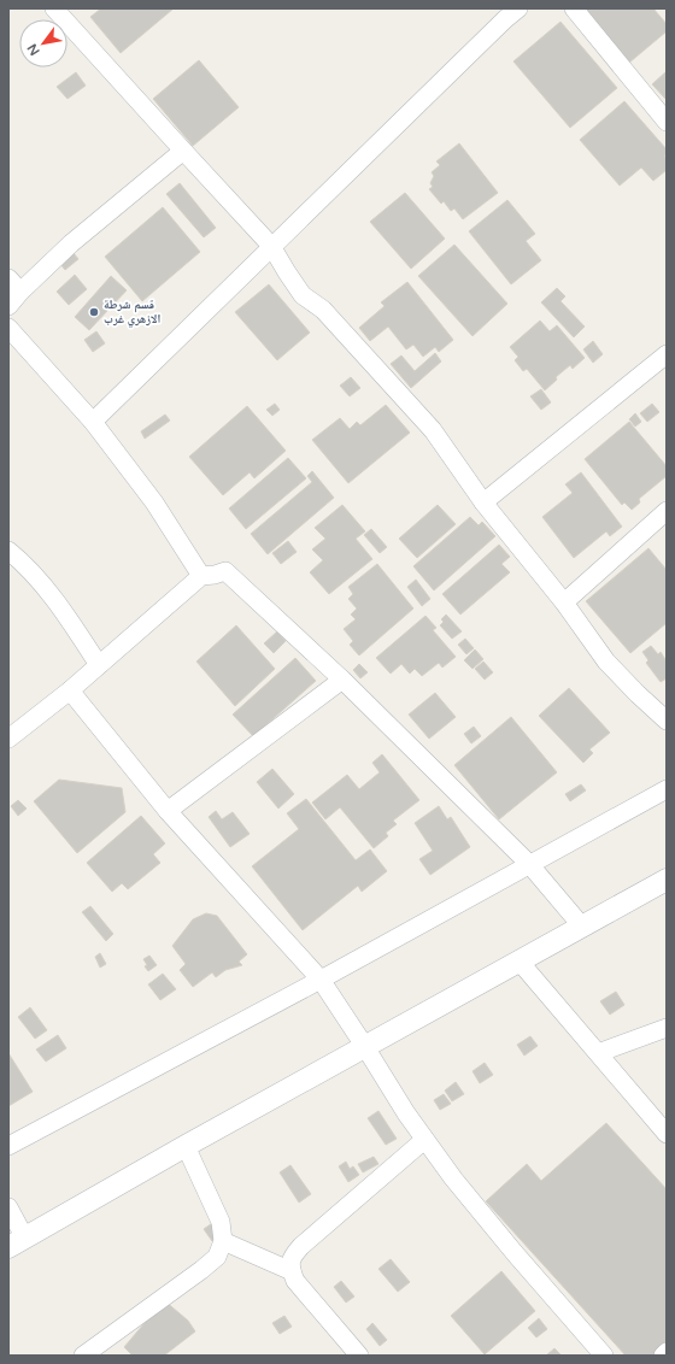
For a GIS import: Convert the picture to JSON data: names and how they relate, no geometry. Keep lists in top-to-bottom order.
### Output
{
  "places": ["قسم شرطة الازهري غرب"],
  "north": "bottom left"
}
